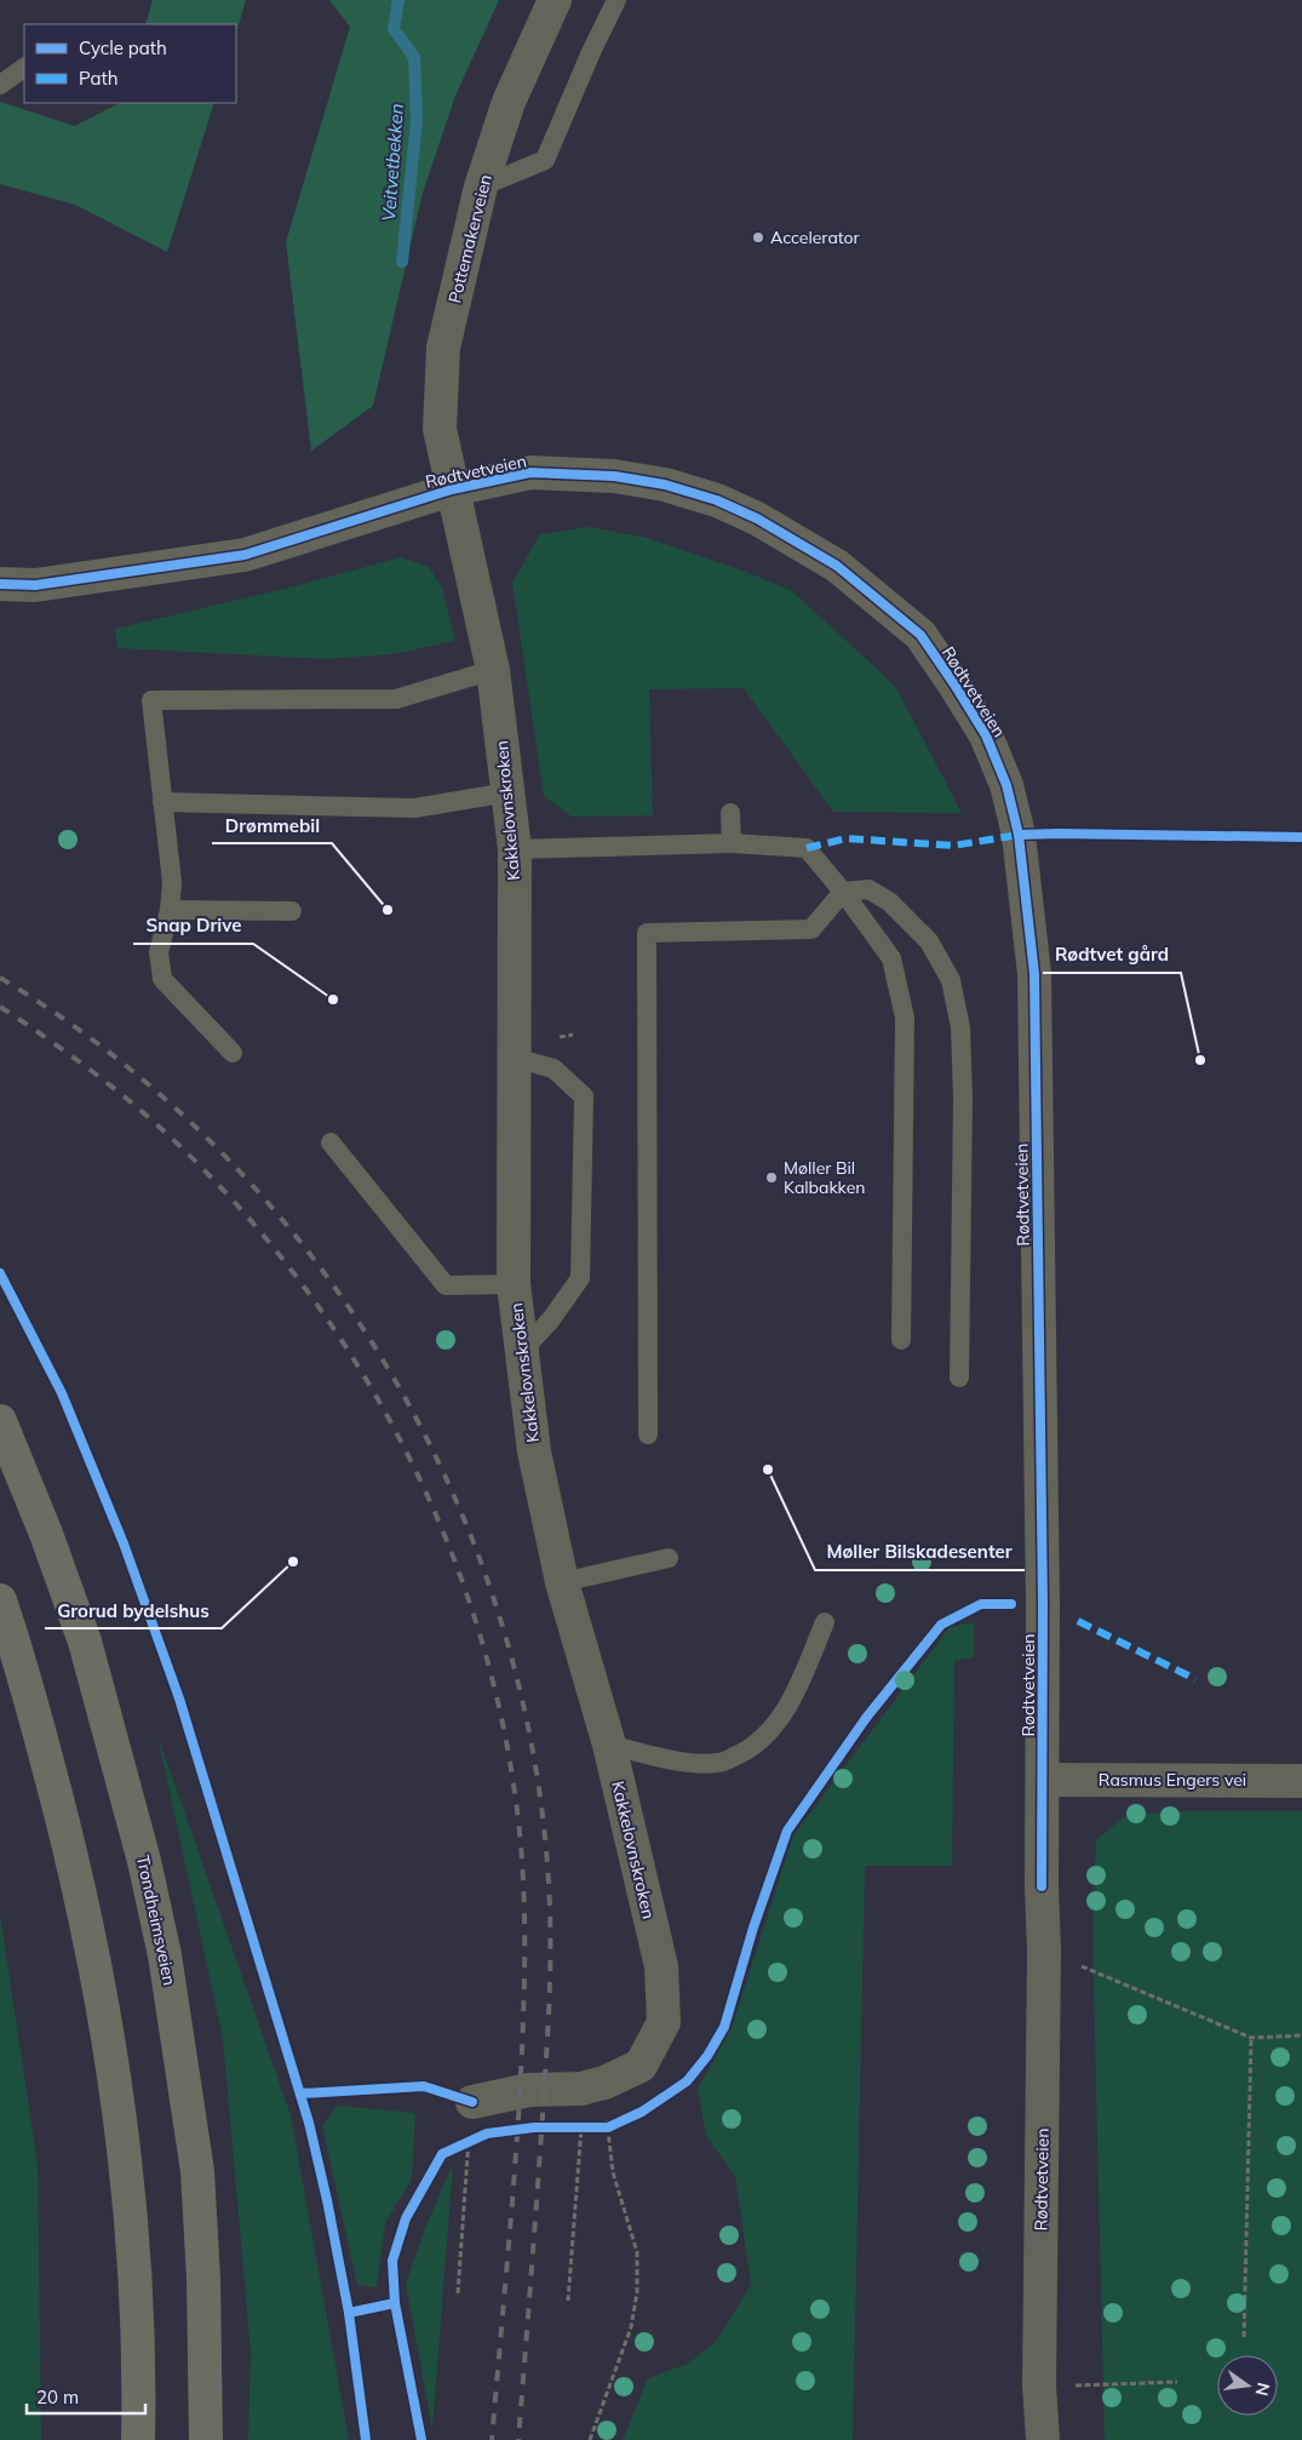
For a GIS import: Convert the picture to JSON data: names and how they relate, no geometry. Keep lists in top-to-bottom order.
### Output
{
  "streets": {
    "highway": ["Trondheimsveien"],
    "street": [
      "Pottemakerveien",
      "Rødtvetveien",
      "Kakkelovnskroken",
      "Rasmus Engers vei"
    ]
  },
  "crossings": [
    ["Pottemakerveien", "Rødtvetveien"],
    ["Pottemakerveien", "Kakkelovnskroken"],
    ["Rødtvetveien", "Kakkelovnskroken"],
    ["Rødtvetveien", "Rasmus Engers vei"]
  ],
  "water": ["Veitvetbekken"],
  "places": [
    "Accelerator",
    "Drømmebil",
    "Snap Drive",
    "Rødtvet gård",
    "Møller Bil Kalbakken",
    "Møller Bilskadesenter",
    "Grorud bydelshus"
  ],
  "legend": ["Cycle path", "Path"],
  "scale_bar": "20 m",
  "north": "right"
}
